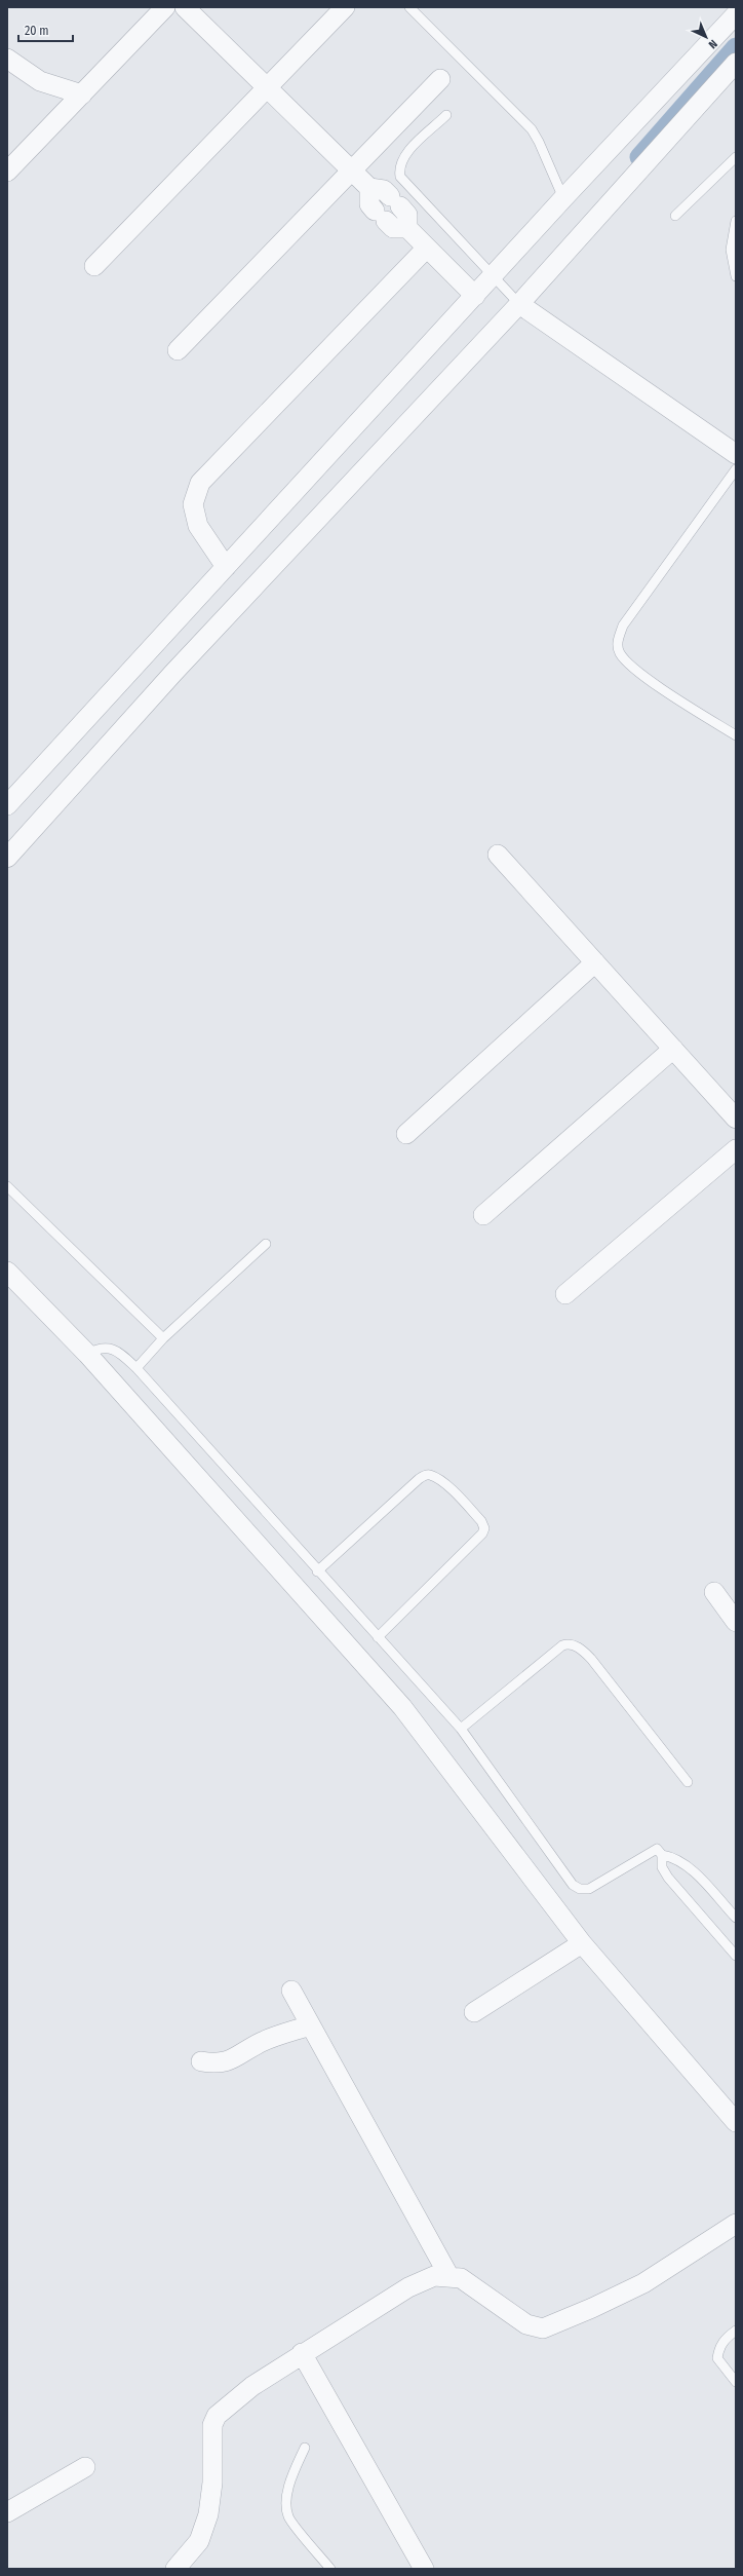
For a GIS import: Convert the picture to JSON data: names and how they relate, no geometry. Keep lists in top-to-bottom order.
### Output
{
  "scale_bar": "20 m",
  "north": "bottom right"
}
